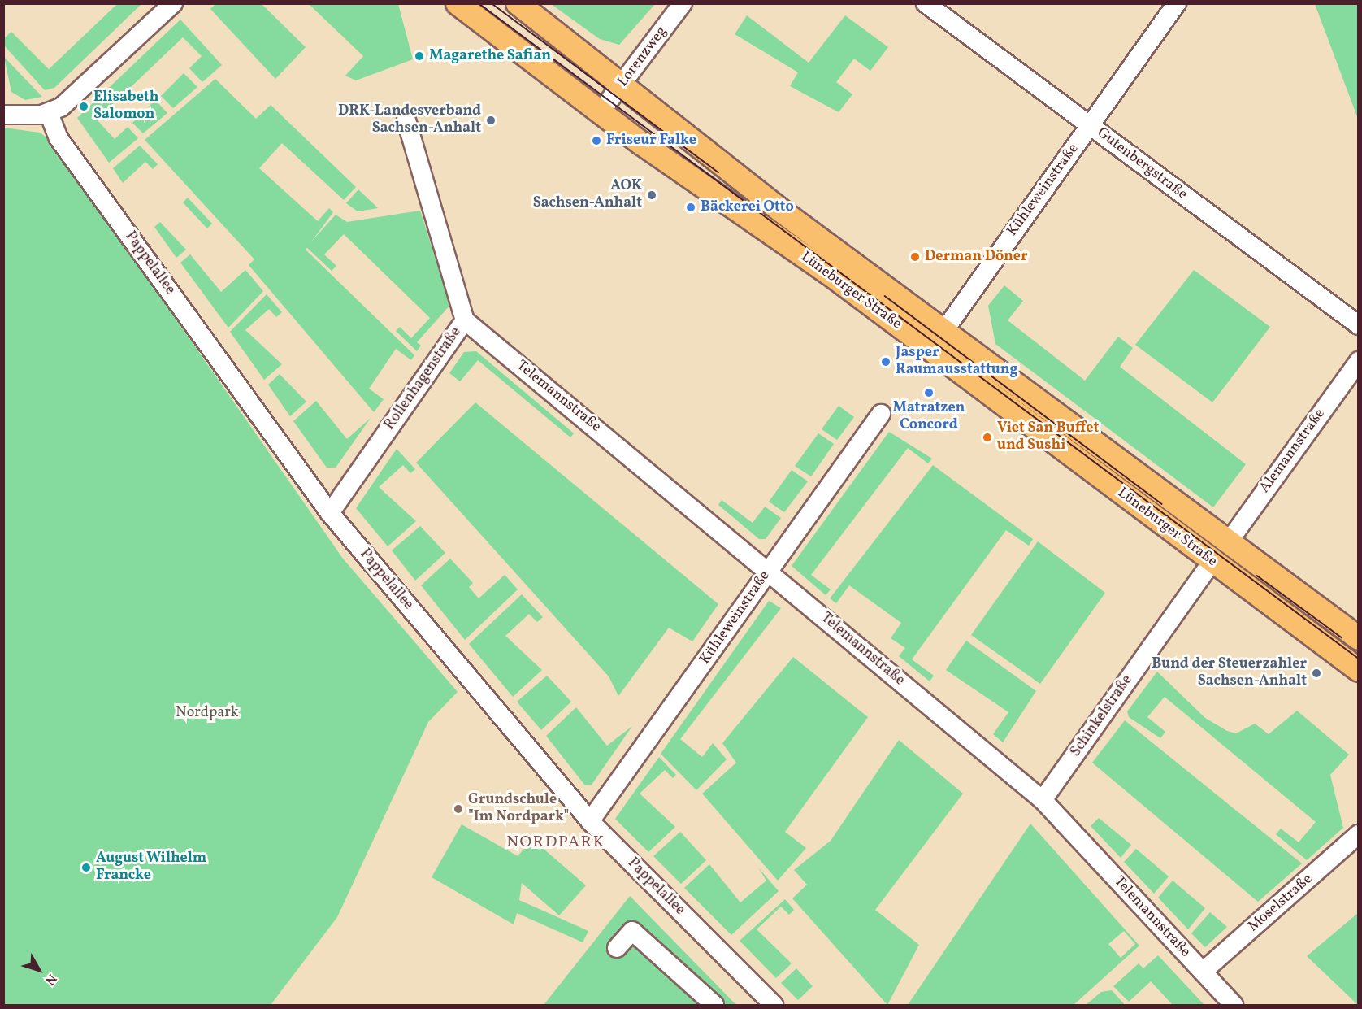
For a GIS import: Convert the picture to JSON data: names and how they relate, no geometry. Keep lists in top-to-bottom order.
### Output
{
  "streets": {
    "main road": ["Lüneburger Straße"],
    "street": [
      "Lorenzweg",
      "Gutenbergstraße",
      "Kühleweinstraße",
      "Pappelallee",
      "Rollenhagenstraße",
      "Telemannstraße",
      "Alemannstraße",
      "Schinkelstraße",
      "Moselstraße"
    ]
  },
  "crossings": [
    ["Lorenzweg", "Lüneburger Straße"],
    ["Gutenbergstraße", "Kühleweinstraße"],
    ["Kühleweinstraße", "Pappelallee"],
    ["Kühleweinstraße", "Lüneburger Straße"],
    ["Kühleweinstraße", "Telemannstraße"],
    ["Pappelallee", "Rollenhagenstraße"],
    ["Lüneburger Straße", "Alemannstraße"],
    ["Lüneburger Straße", "Schinkelstraße"],
    ["Rollenhagenstraße", "Telemannstraße"],
    ["Telemannstraße", "Schinkelstraße"],
    ["Telemannstraße", "Moselstraße"]
  ],
  "districts": ["NORDPARK"],
  "parks": ["Nordpark"],
  "places": [
    "Magarethe Safian",
    "Elisabeth Salomon",
    "DRK-Landesverband Sachsen-Anhalt",
    "Friseur Falke",
    "AOK Sachsen-Anhalt",
    "Bäckerei Otto",
    "Derman Döner",
    "Jasper Raumausstattung",
    "Matratzen Concord",
    "Viet San Buffet und Sushi",
    "Bund der Steuerzahler Sachsen-Anhalt",
    "Grundschule \"Im Nordpark\"",
    "August Wilhelm Francke"
  ],
  "north": "bottom right"
}
